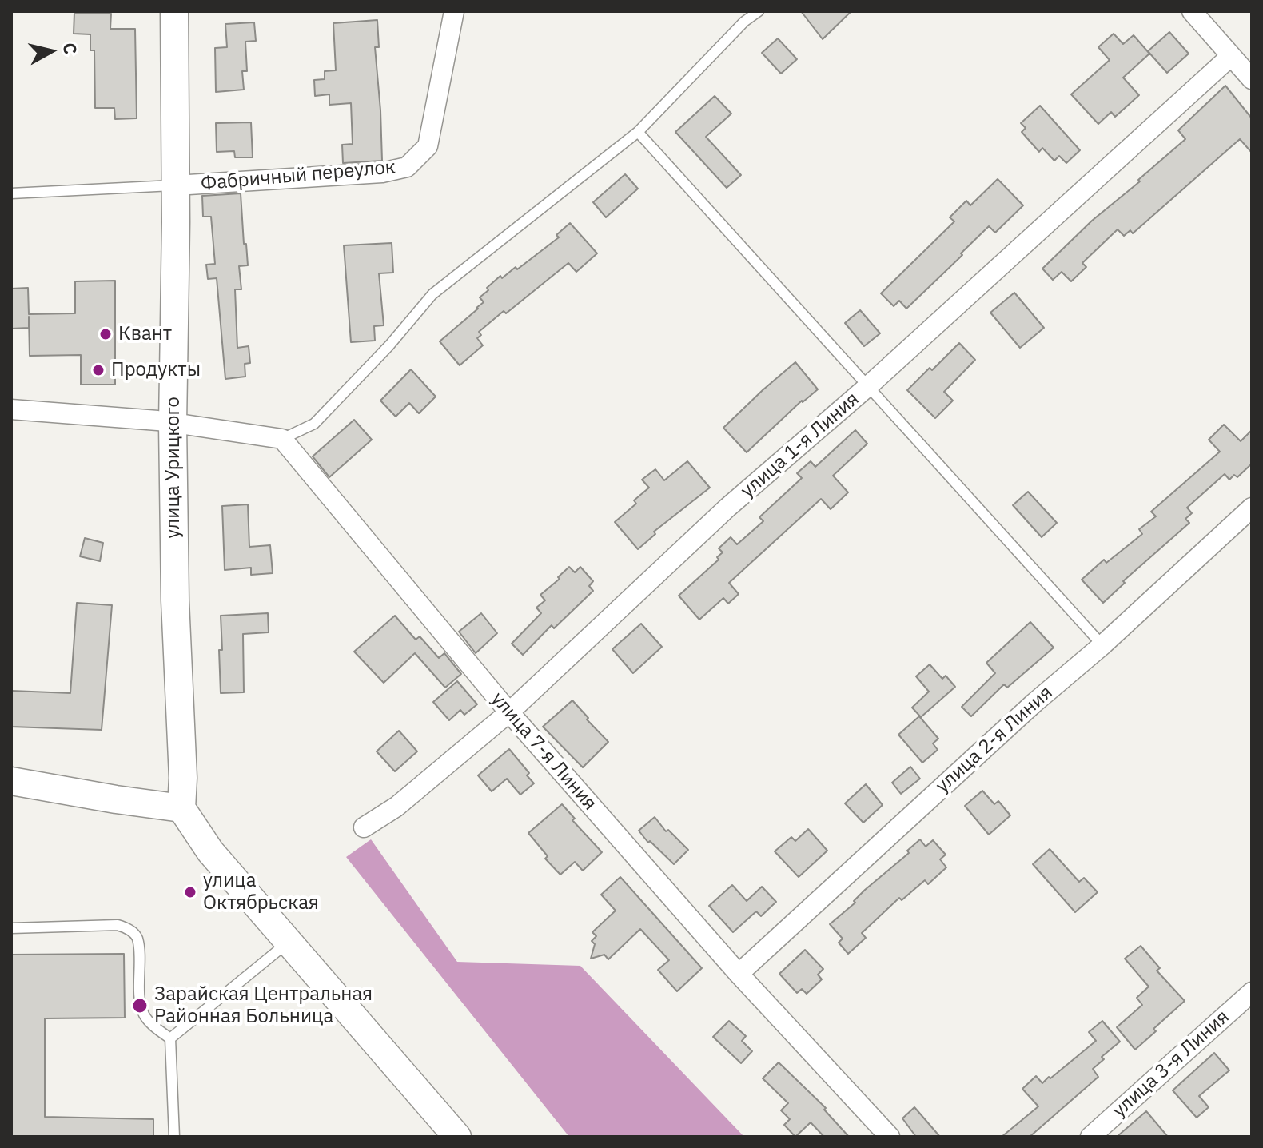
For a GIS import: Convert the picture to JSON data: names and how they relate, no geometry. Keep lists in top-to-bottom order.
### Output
{
  "streets": {
    "main road": ["улица Урицкого"],
    "street": [
      "Фабричный переулок",
      "улица 1-я Линия",
      "улица 2-я Линия",
      "улица 7-я Линия",
      "улица 3-я Линия"
    ]
  },
  "crossings": [
    ["Фабричный переулок", "улица Урицкого"],
    ["улица 1-я Линия", "улица 7-я Линия"],
    ["улица 2-я Линия", "улица 7-я Линия"]
  ],
  "places": [
    "Квант",
    "Продукты",
    "улица Октябрьская",
    "Зарайская Центральная Районная Больница"
  ],
  "north": "right"
}
